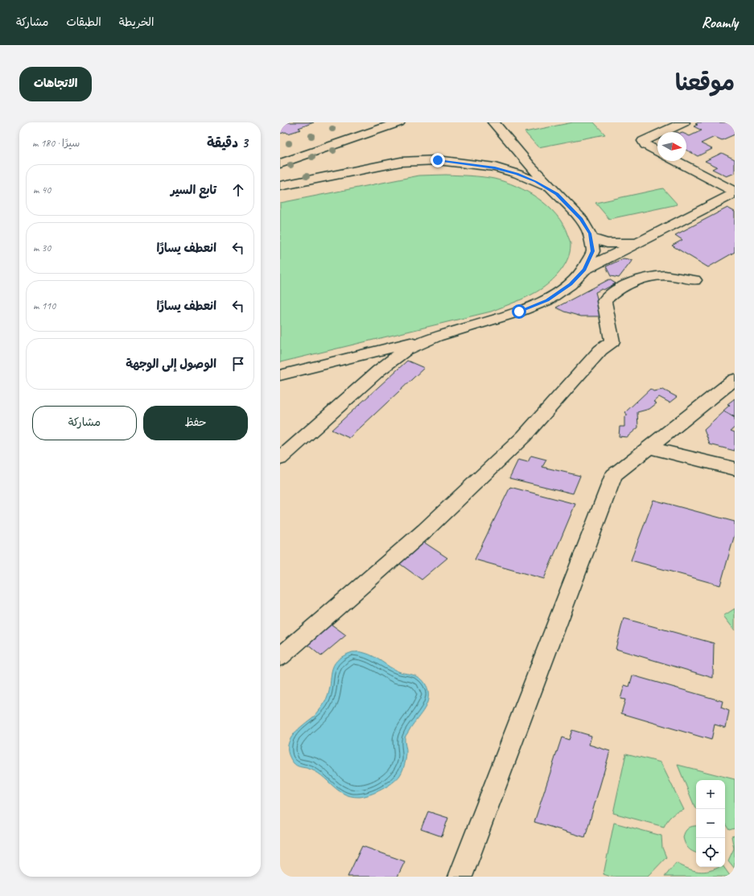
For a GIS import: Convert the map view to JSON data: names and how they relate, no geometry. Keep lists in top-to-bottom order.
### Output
{
  "north": "right",
  "page": {
    "header": "Roamly",
    "nav": ["الخريطة", "الطبقات", "مشاركة"],
    "title": "موقعنا",
    "buttons": [
      "الاتجاهات",
      ["حفظ", "مشاركة"]
    ],
    "heading": ["3 دقيقة", "سيرًا · 180 m"],
    "list": [
      ["تابع السير", "40 m"],
      ["انعطف يسارًا", "30 m"],
      ["انعطف يسارًا", "110 m"],
      "الوصول إلى الوجهة"
    ],
    "map_buttons": ["+", "−"]
  }
}
